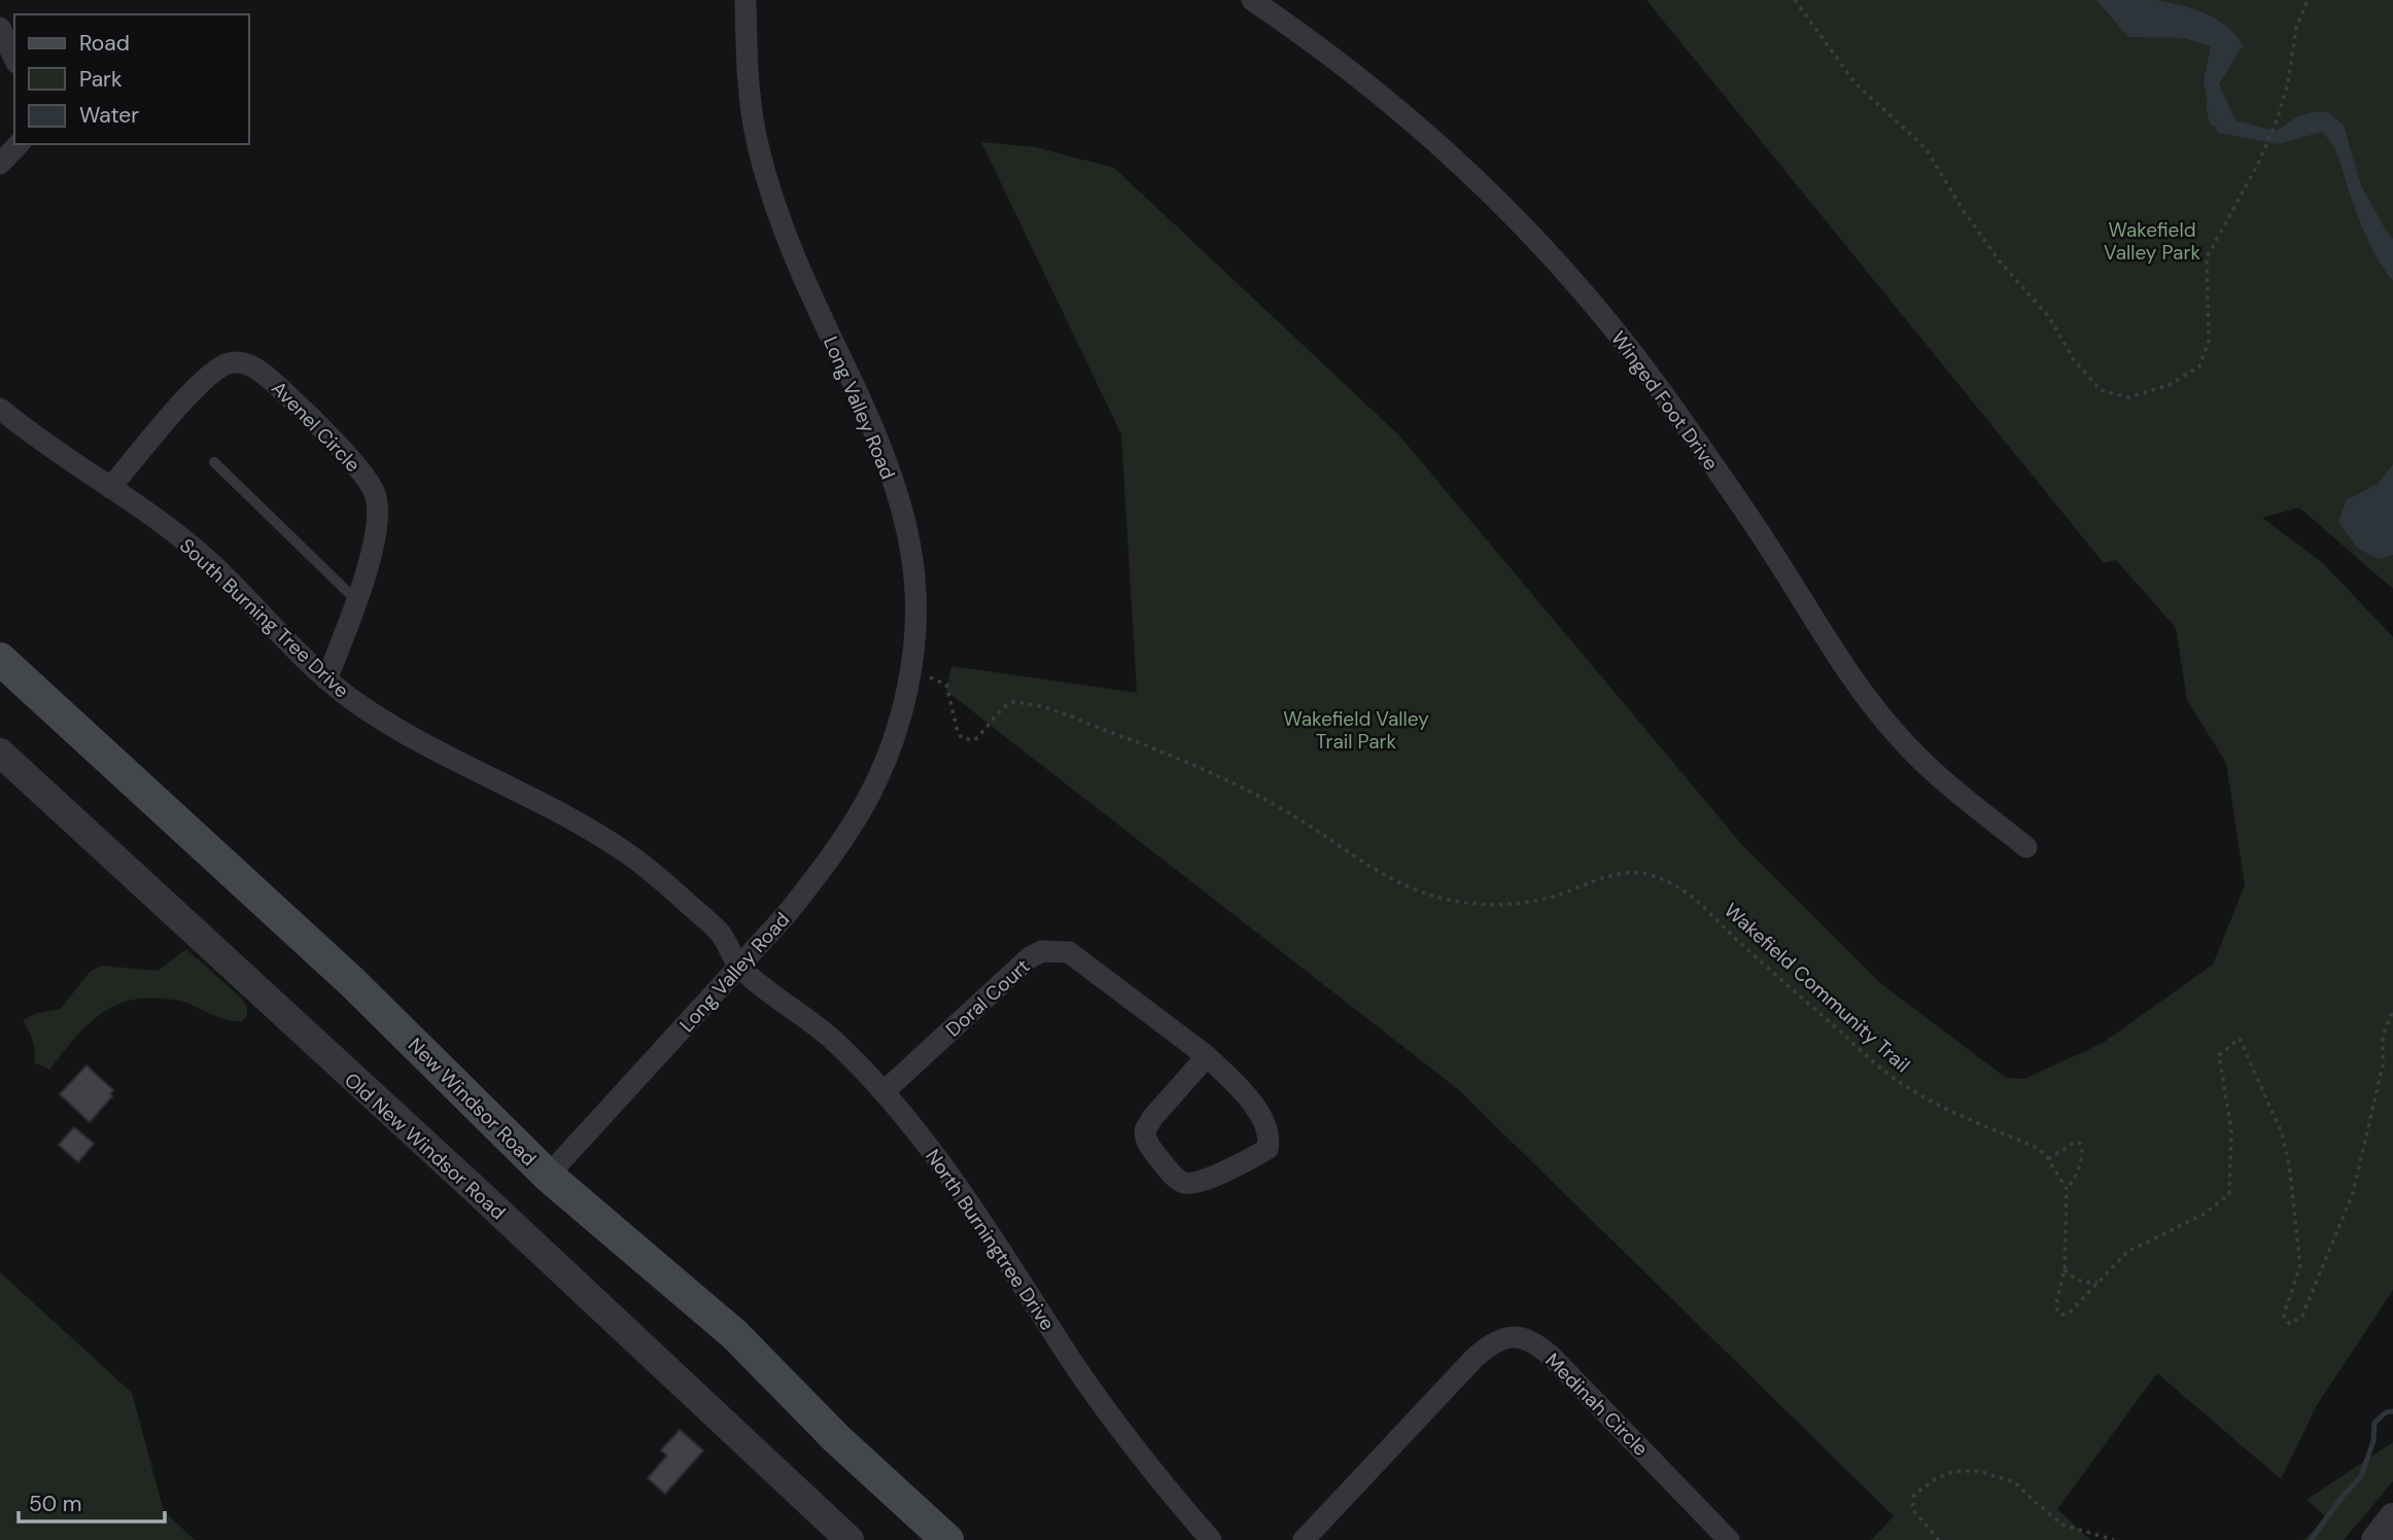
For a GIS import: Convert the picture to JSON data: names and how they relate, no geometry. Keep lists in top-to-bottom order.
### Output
{
  "streets": {
    "main road": ["New Windsor Road"],
    "street": [
      "Winged Foot Drive",
      "Long Valley Road",
      "Avenel Circle",
      "South Burning Tree Drive",
      "Doral Court",
      "Old New Windsor Road",
      "North Burningtree Drive",
      "Medinah Circle"
    ],
    "path": ["Wakefield Community Trail"]
  },
  "crossings": [
    ["Long Valley Road", "South Burning Tree Drive"],
    ["Long Valley Road", "Wakefield Community Trail"],
    ["Long Valley Road", "New Windsor Road"],
    ["Long Valley Road", "North Burningtree Drive"],
    ["Avenel Circle", "South Burning Tree Drive"],
    ["South Burning Tree Drive", "North Burningtree Drive"],
    ["Doral Court", "North Burningtree Drive"]
  ],
  "parks": ["Wakefield Valley Park", "Wakefield Valley Trail Park"],
  "legend": ["Road", "Park", "Water"],
  "scale_bar": "50 m"
}
